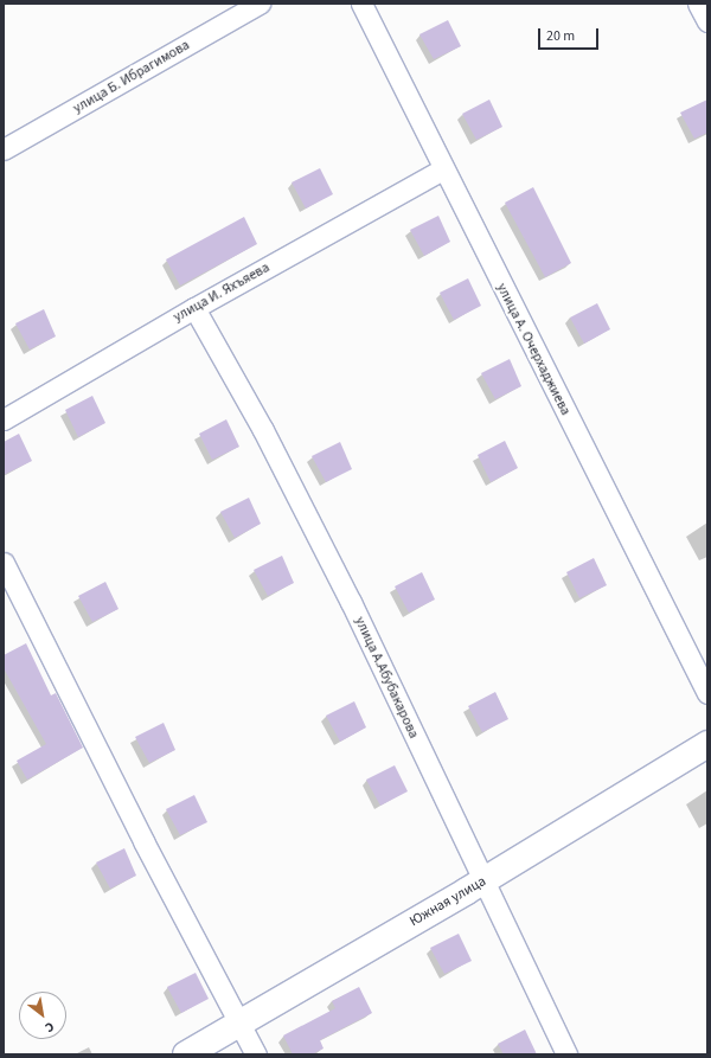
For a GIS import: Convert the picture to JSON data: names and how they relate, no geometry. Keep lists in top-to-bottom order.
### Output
{
  "streets": {
    "main road": ["Южная улица"],
    "street": [
      "улица Б. Ибрагимова",
      "улица И. Яхъяева",
      "улица А. Очерхаджиева",
      "улица А.Абубакарова"
    ]
  },
  "crossings": [
    ["улица И. Яхъяева", "улица А. Очерхаджиева"],
    ["улица И. Яхъяева", "улица А.Абубакарова"],
    ["улица А.Абубакарова", "Южная улица"]
  ],
  "scale_bar": "20 m",
  "north": "bottom right"
}
